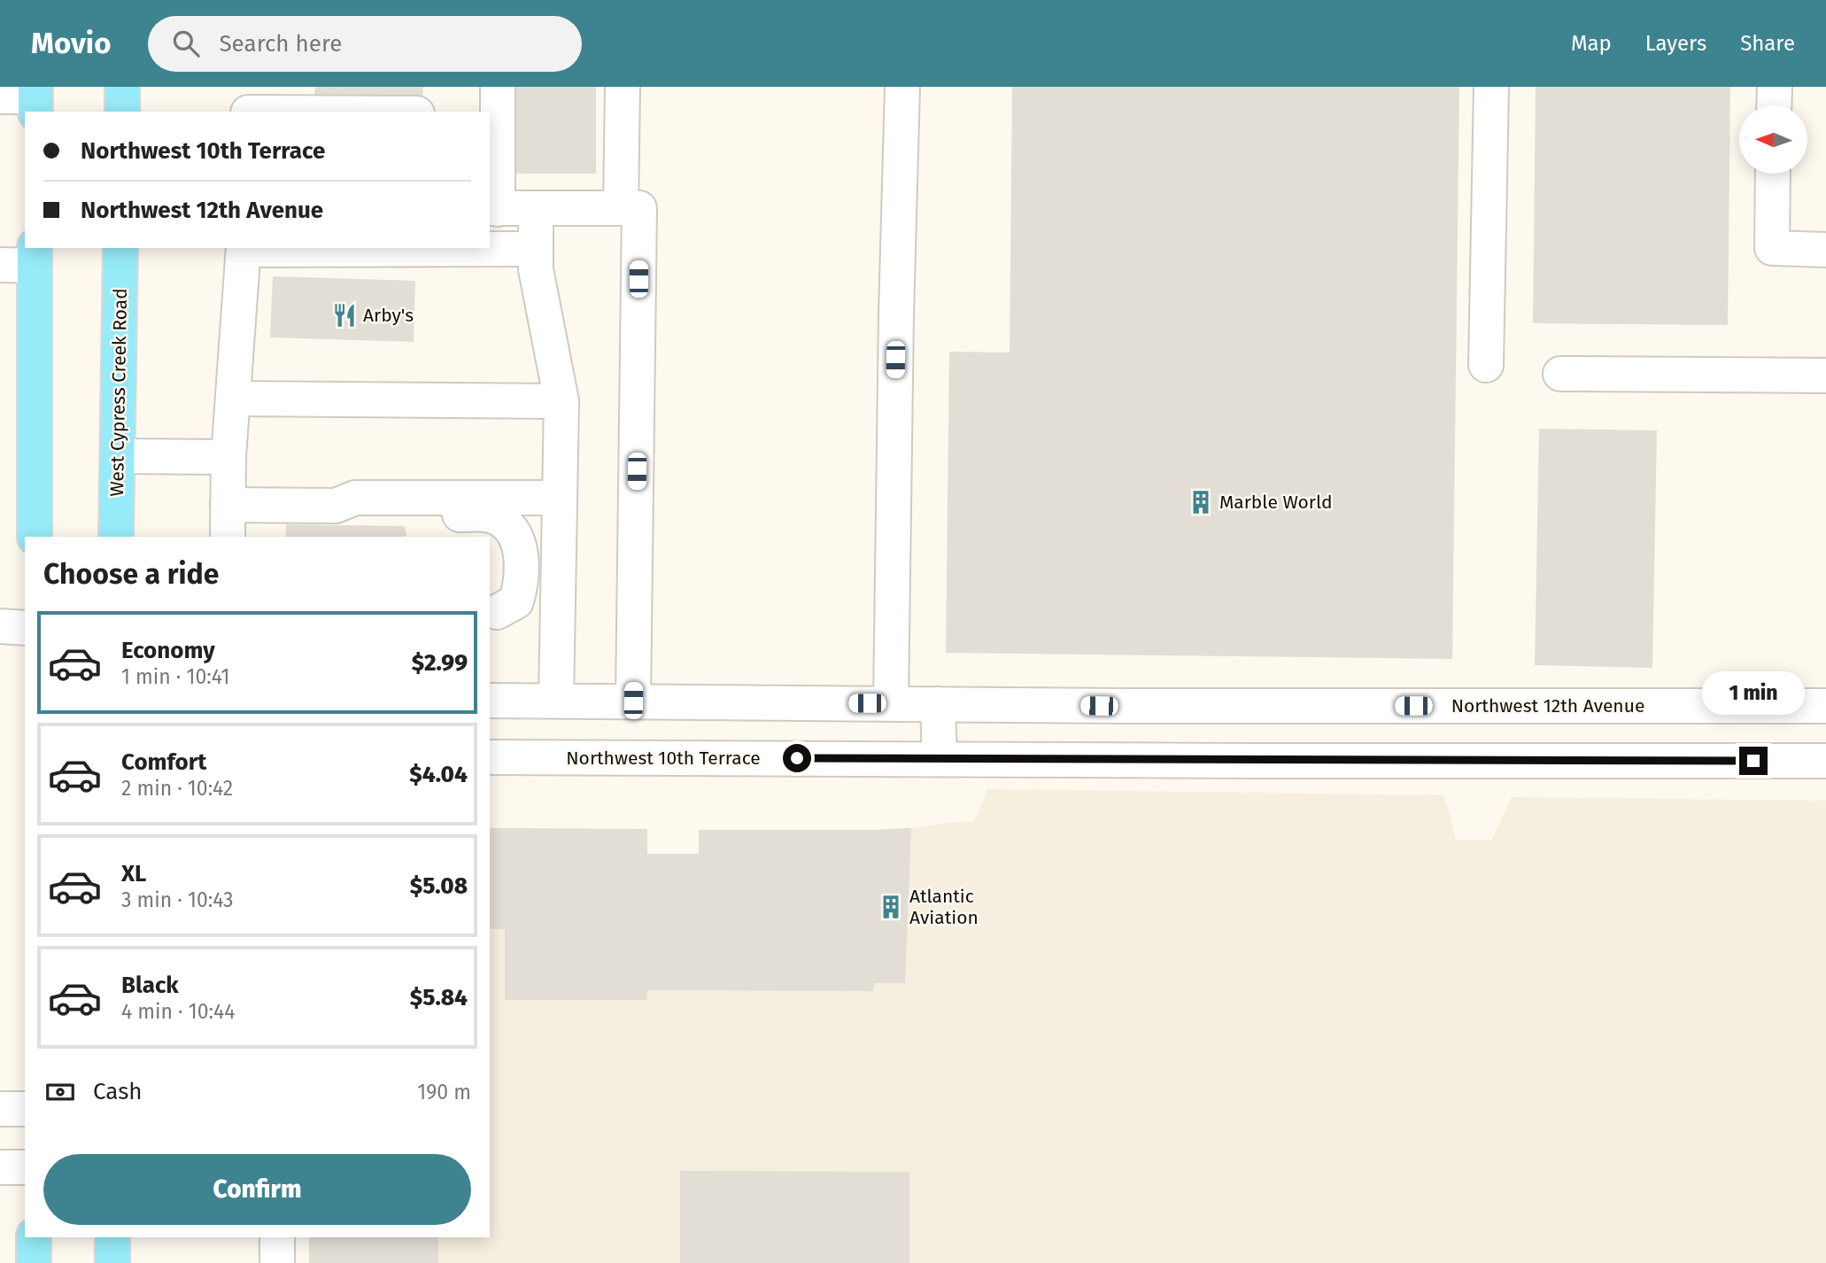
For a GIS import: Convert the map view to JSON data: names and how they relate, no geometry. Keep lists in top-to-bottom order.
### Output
{
  "streets": {
    "main road": ["West Cypress Creek Road"],
    "street": ["Northwest 12th Avenue", "Northwest 10th Terrace"]
  },
  "places": {
    "restaurant": ["Arby's"],
    "building": ["Marble World", "Atlantic Aviation"]
  },
  "north": "left",
  "page": {
    "header": "Movio",
    "search": "Search here",
    "nav": ["Map", "Layers", "Share"],
    "banner": ["Northwest 10th Terrace", "Northwest 12th Avenue"],
    "heading": "Choose a ride",
    "list": [
      {
        "name": "Economy",
        "note": "1 min · 10:41",
        "value": "$2.99"
      },
      {
        "name": "Comfort",
        "note": "2 min · 10:42",
        "value": "$4.04"
      },
      {
        "name": "XL",
        "note": "3 min · 10:43",
        "value": "$5.08"
      },
      {
        "name": "Black",
        "note": "4 min · 10:44",
        "value": "$5.84"
      }
    ],
    "bubble": "1 min",
    "pay": ["Cash", "190 m"],
    "buttons": "Confirm"
  }
}
